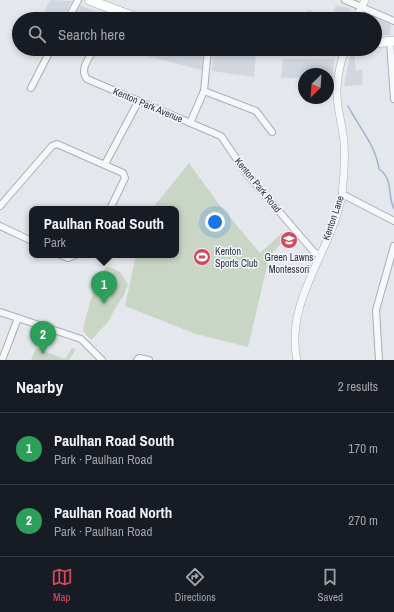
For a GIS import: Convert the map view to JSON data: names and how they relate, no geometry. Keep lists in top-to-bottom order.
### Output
{
  "streets": {
    "street": ["Kenton Park Avenue", "Kenton Park Road", "Kenton Lane"]
  },
  "crossings": [
    ["Kenton Park Avenue", "Kenton Park Road"],
    ["Kenton Park Road", "Kenton Lane"]
  ],
  "places": {
    "school or university": ["Green Lawns Montessori"],
    "sports": ["Kenton Sports Club"]
  },
  "north": "bottom left",
  "page": {
    "search": "Search here",
    "popup": ["Paulhan Road South", "Park"],
    "pins": ["1", "2"],
    "heading": ["Nearby", "2 results"],
    "list": [
      {
        "mark": "1",
        "name": "Paulhan Road South",
        "note": "Park · Paulhan Road",
        "value": "170 m"
      },
      {
        "mark": "2",
        "name": "Paulhan Road North",
        "note": "Park · Paulhan Road",
        "value": "270 m"
      }
    ],
    "nav": ["Map", "Directions", "Saved"]
  }
}
